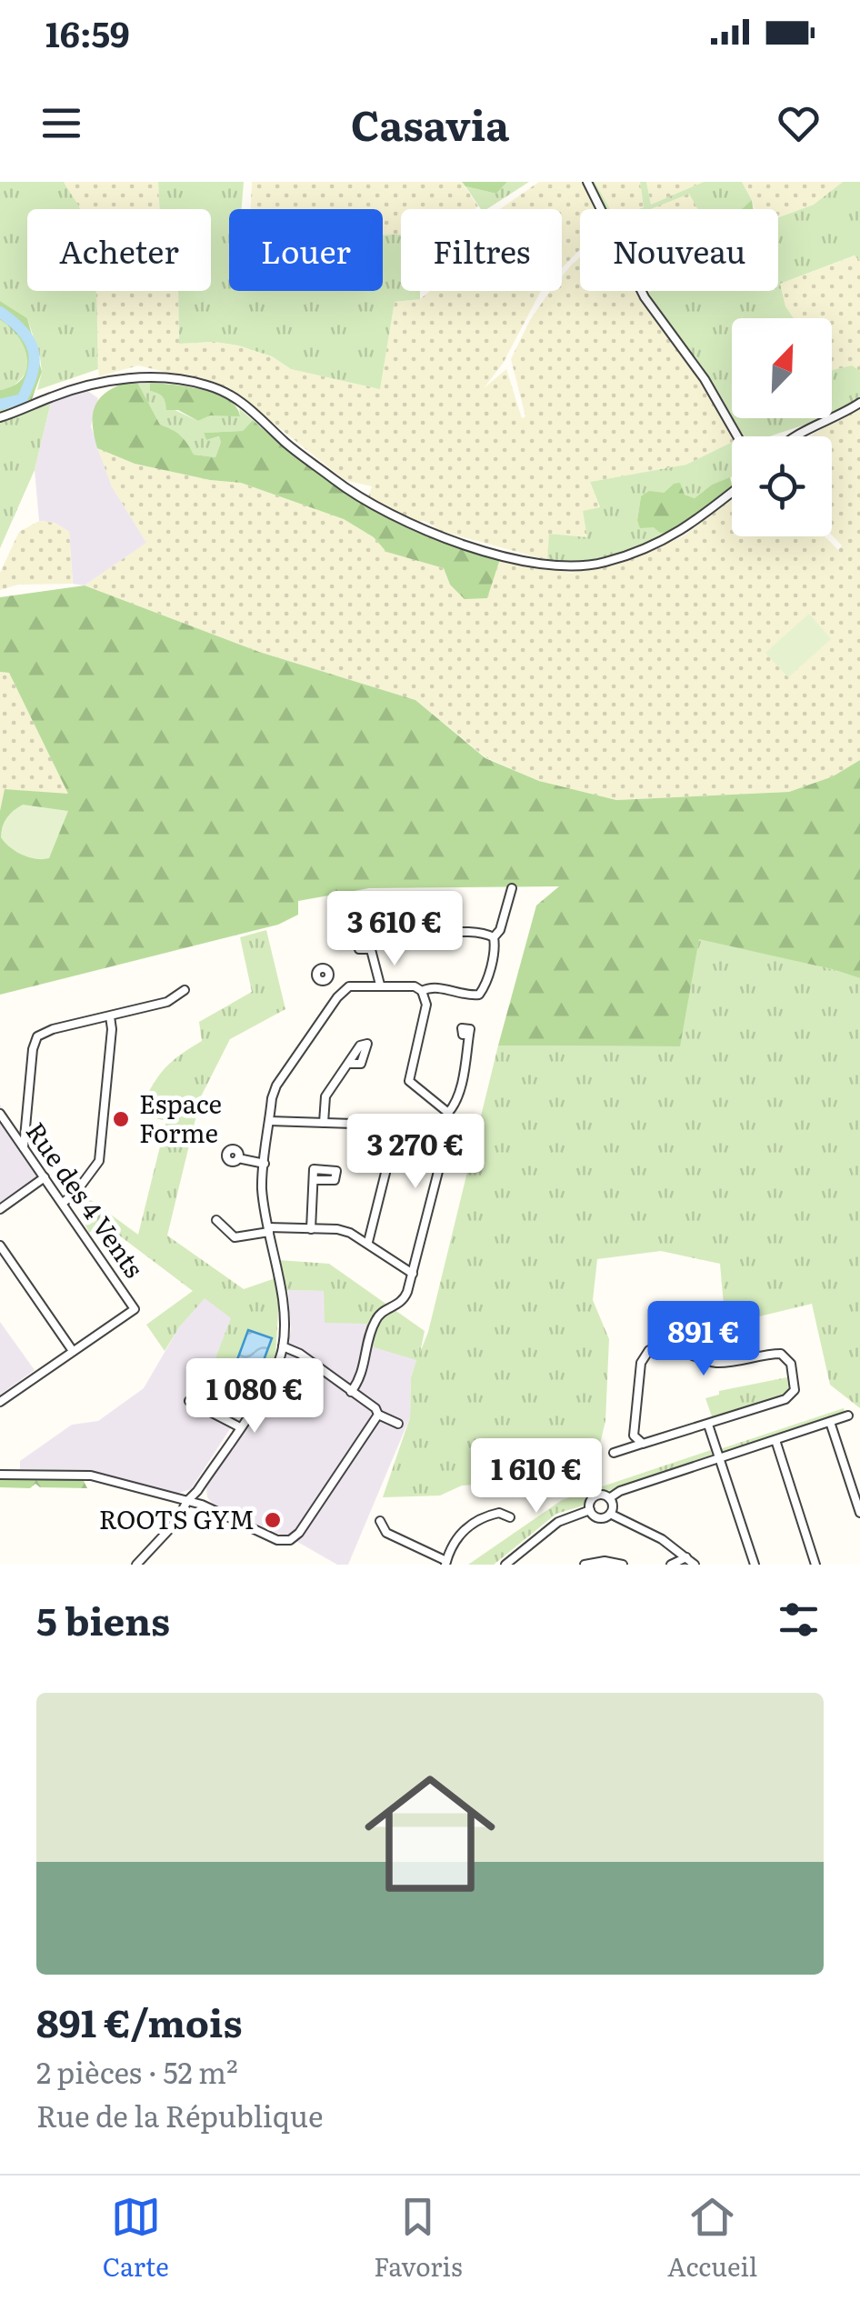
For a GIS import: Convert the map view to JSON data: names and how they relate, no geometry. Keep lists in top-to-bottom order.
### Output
{
  "streets": {
    "street": ["Rue des 4 Vents"]
  },
  "places": ["Espace Forme", "ROOTS GYM"],
  "north": "top right",
  "page": {
    "status": "16:59",
    "header": "Casavia",
    "chip": [
      "Acheter",
      "Louer",
      "Filtres",
      "Nouveau"
    ],
    "price": [
      "3 610 €",
      "3 270 €",
      "891 €",
      "1 080 €",
      "1 610 €"
    ],
    "heading": "5 biens",
    "list": [
      {
        "name": "891 €/mois",
        "note": "2 pièces · 52 m² · Rue de la République"
      }
    ],
    "tabs": ["Carte", "Favoris", "Accueil"]
  }
}
